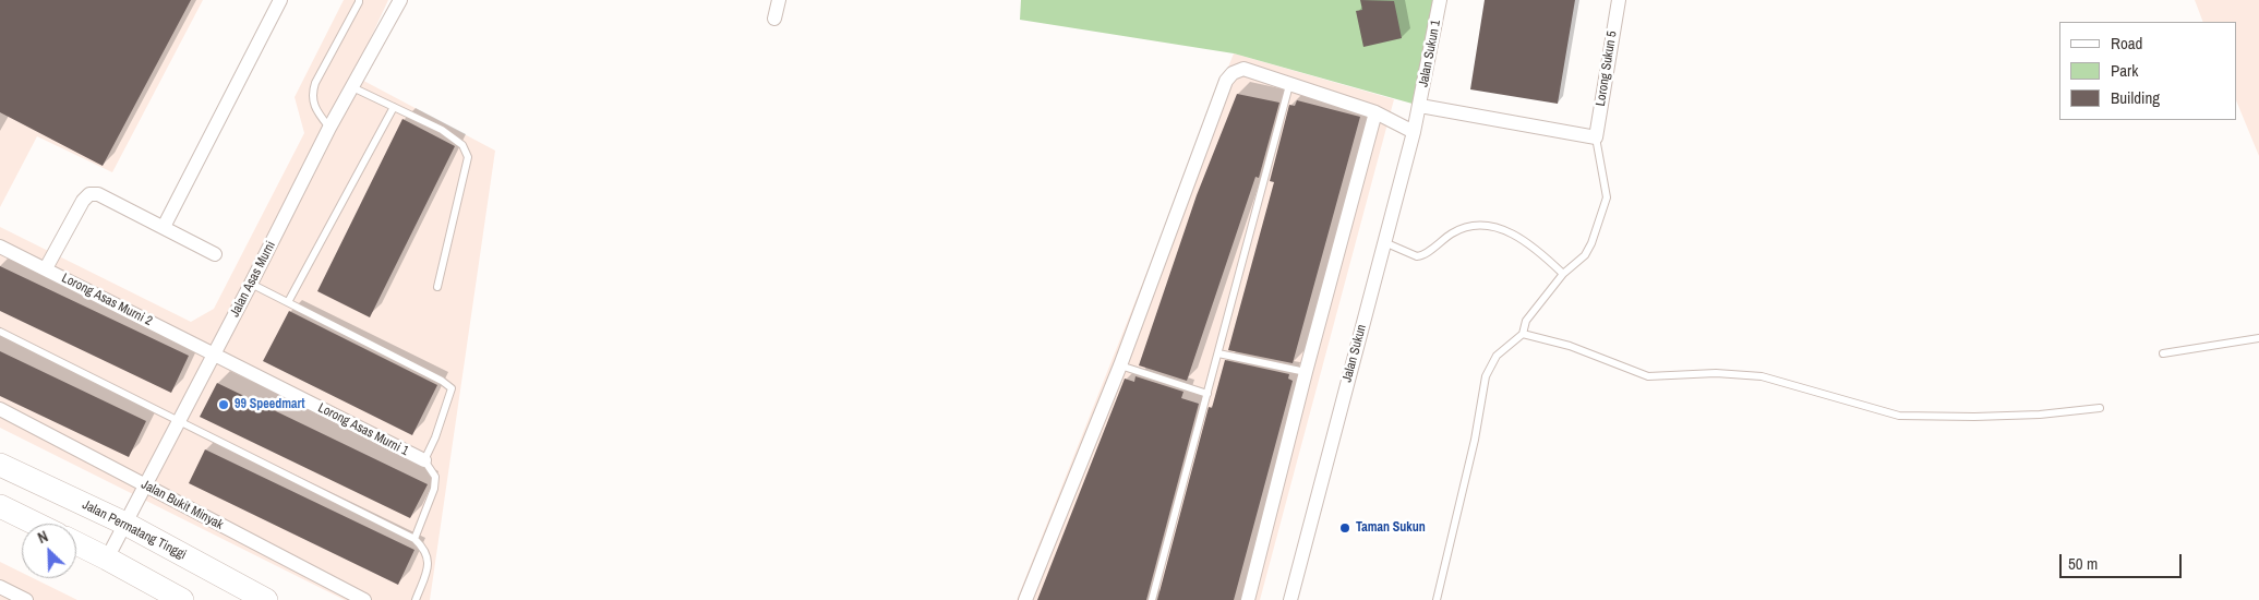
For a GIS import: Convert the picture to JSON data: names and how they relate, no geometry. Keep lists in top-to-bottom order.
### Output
{
  "streets": {
    "highway": ["Jalan Permatang Tinggi"],
    "street": [
      "Jalan Sukun 1",
      "Lorong Sukun 5",
      "Jalan Asas Murni",
      "Lorong Asas Murni 2",
      "Jalan Sukun",
      "Lorong Asas Murni 1",
      "Jalan Bukit Minyak"
    ]
  },
  "crossings": [
    ["Jalan Sukun 1", "Jalan Sukun"],
    ["Jalan Asas Murni", "Lorong Asas Murni 2"],
    ["Jalan Asas Murni", "Lorong Asas Murni 1"],
    ["Jalan Asas Murni", "Jalan Bukit Minyak"],
    ["Jalan Asas Murni", "Jalan Permatang Tinggi"],
    ["Lorong Asas Murni 2", "Lorong Asas Murni 1"]
  ],
  "places": ["99 Speedmart", "Taman Sukun"],
  "legend": ["Road", "Park", "Building"],
  "scale_bar": "50 m",
  "north": "top left"
}
